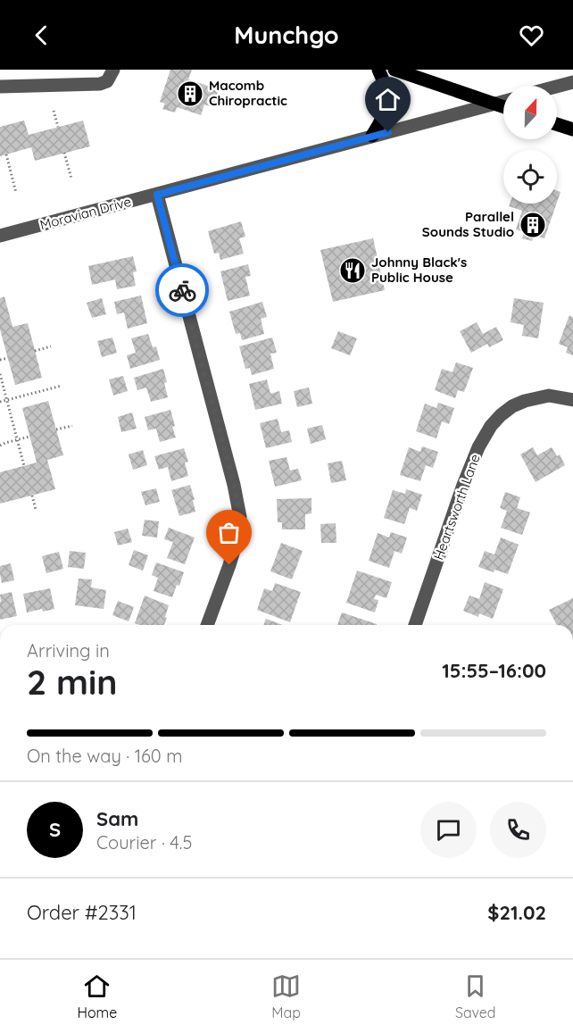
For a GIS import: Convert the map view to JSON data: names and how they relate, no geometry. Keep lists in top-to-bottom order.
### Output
{
  "streets": {
    "street": ["Moravian Drive", "Heartsworth Lane"]
  },
  "places": {
    "building": ["Macomb Chiropractic", "Parallel Sounds Studio"],
    "restaurant": ["Johnny Black's Public House"]
  },
  "north": "top",
  "page": {
    "header": "Munchgo",
    "heading": ["2 min", "Arriving in", "15:55–16:00"],
    "panel": [
      "Sam",
      "Courier · 4.5",
      "Order #2331",
      "$21.02"
    ],
    "bar": "On the way · 160 m",
    "round": "S",
    "tabs": ["Home", "Map", "Saved"]
  }
}
